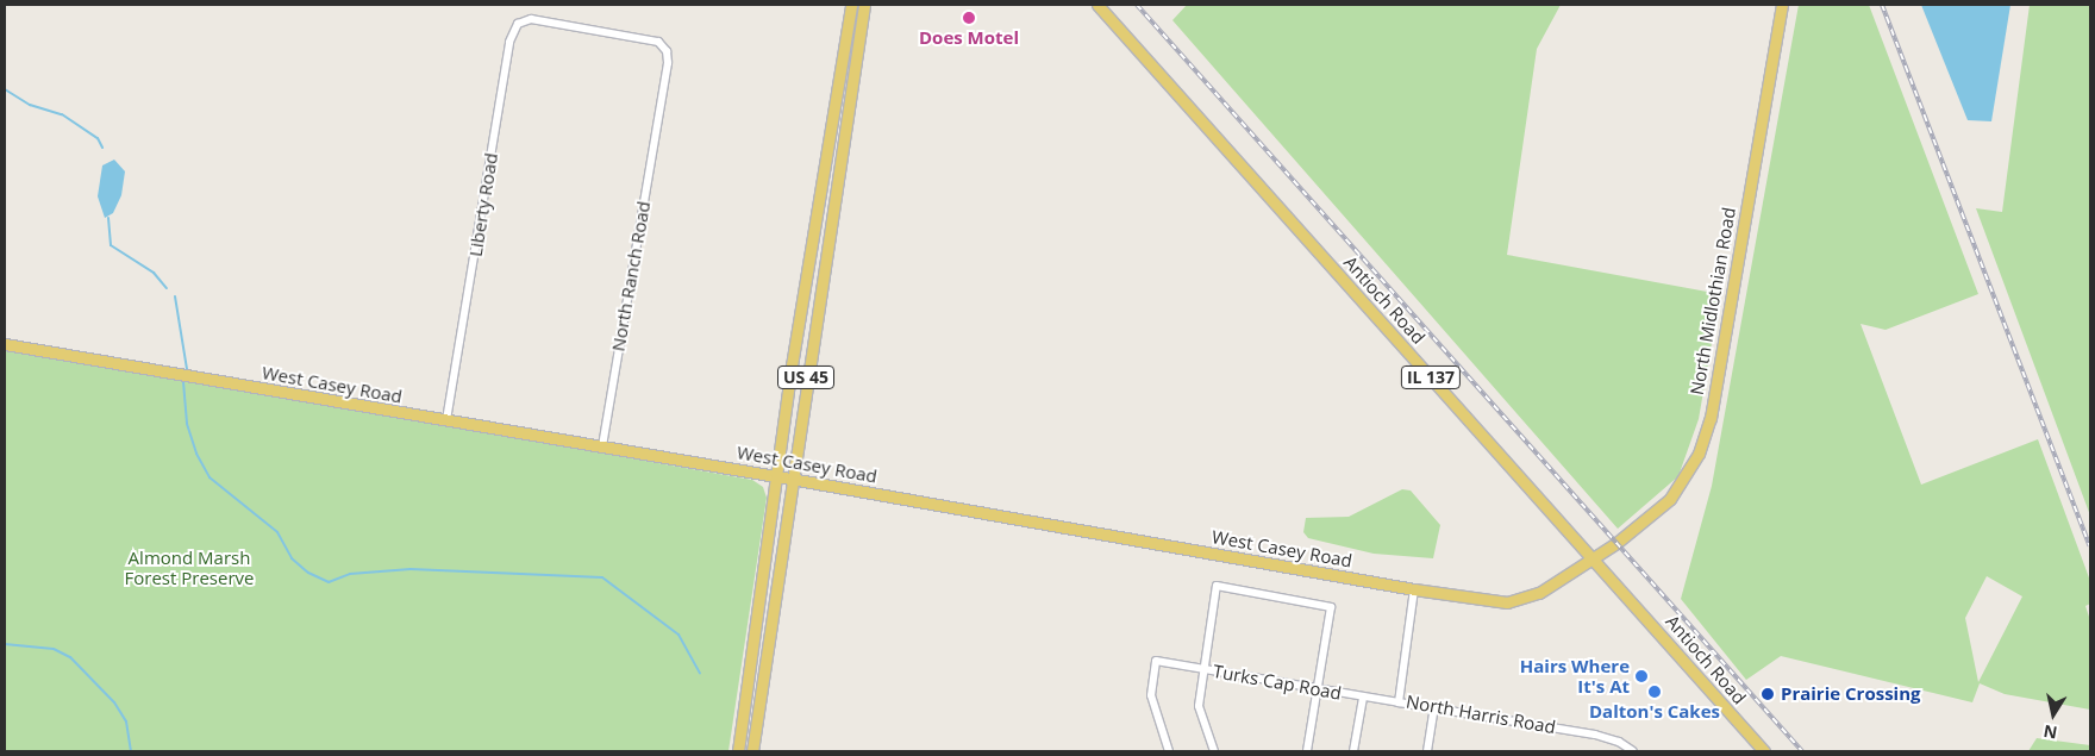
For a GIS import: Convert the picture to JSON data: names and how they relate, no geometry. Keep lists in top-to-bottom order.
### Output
{
  "streets": {
    "main road": [
      "Antioch Road",
      "North Midlothian Road",
      "US 45",
      "IL 137",
      "West Casey Road"
    ],
    "street": [
      "Liberty Road",
      "North Ranch Road",
      "Turks Cap Road",
      "North Harris Road"
    ]
  },
  "crossings": [
    ["Liberty Road", "North Ranch Road"],
    ["Liberty Road", "West Casey Road"],
    ["North Ranch Road", "West Casey Road"],
    ["Antioch Road", "North Midlothian Road"],
    ["Antioch Road", "West Casey Road"],
    ["North Midlothian Road", "West Casey Road"],
    ["US 45", "West Casey Road"],
    ["West Casey Road", "North Harris Road"],
    ["Turks Cap Road", "North Harris Road"]
  ],
  "parks": ["Almond Marsh Forest Preserve"],
  "places": [
    "Does Motel",
    "Hairs Where It's At",
    "Dalton's Cakes",
    "Prairie Crossing"
  ],
  "north": "bottom"
}
